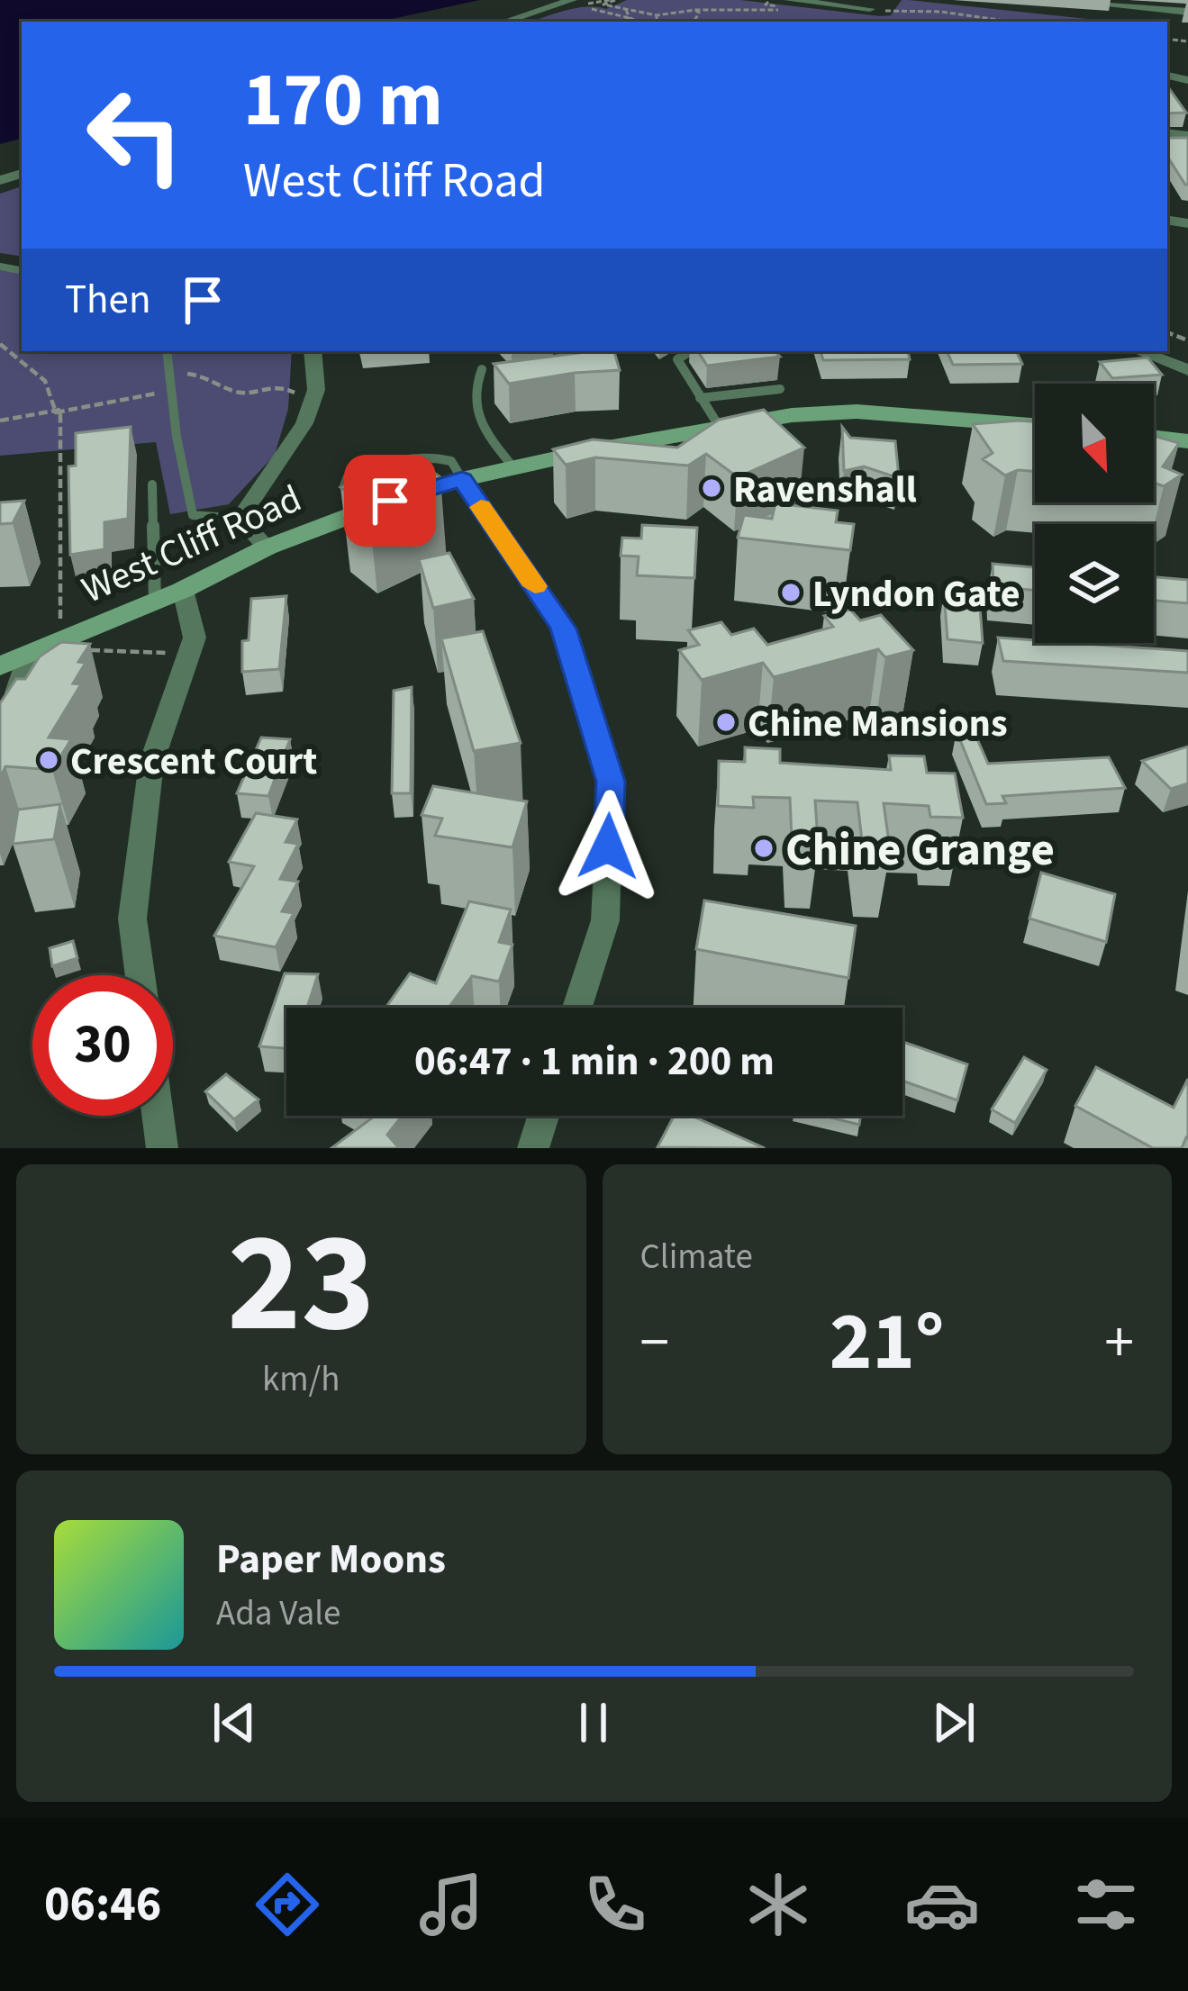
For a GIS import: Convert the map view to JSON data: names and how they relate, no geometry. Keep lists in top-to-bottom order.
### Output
{
  "streets": {
    "street": ["West Cliff Road"]
  },
  "places": [
    "Ravenshall",
    "Lyndon Gate",
    "Chine Mansions",
    "Crescent Court",
    "Chine Grange"
  ],
  "north": "bottom right",
  "page": {
    "turn": ["170 m", "West Cliff Road"],
    "then": "Then",
    "limit": "30",
    "trip": "06:47 · 1 min · 200 m",
    "tile": [
      ["23", "km/h"],
      "Climate"
    ],
    "heat": ["−", "21°", "+"],
    "song": ["Paper Moons", "Ada Vale"],
    "tabs": "06:46"
  }
}
